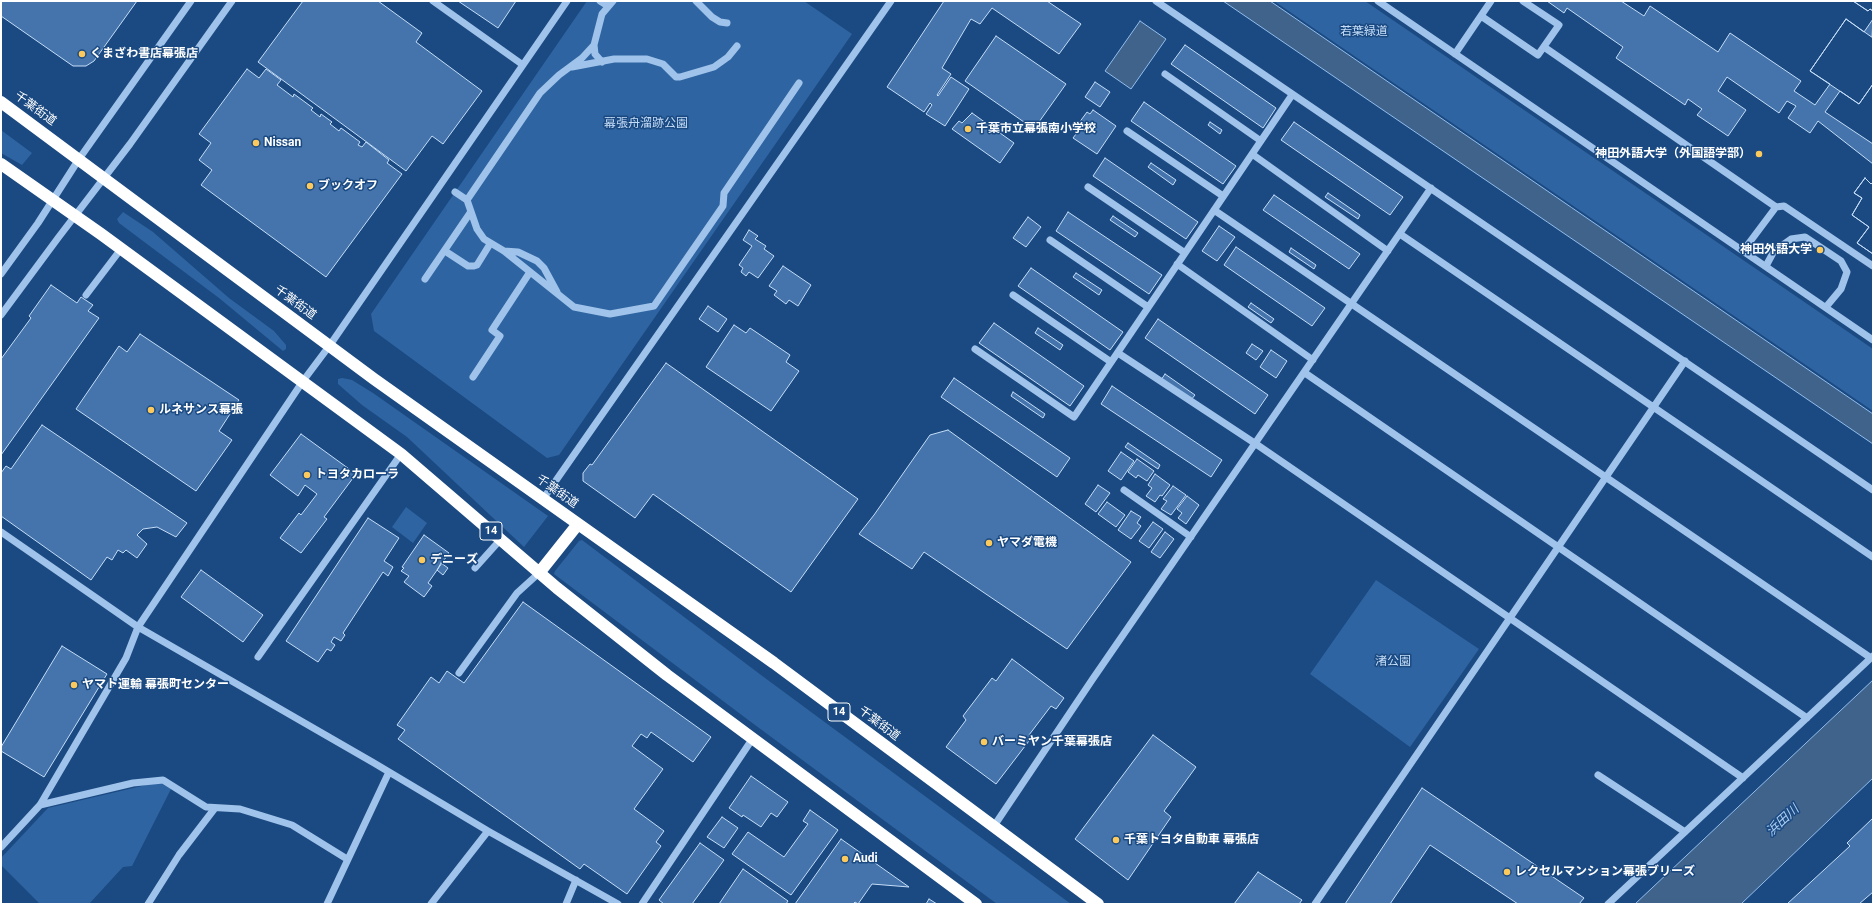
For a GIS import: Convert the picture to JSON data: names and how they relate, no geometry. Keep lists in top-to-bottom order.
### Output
{
  "streets": {
    "highway": ["千葉街道", "14"]
  },
  "water": ["浜田川"],
  "parks": ["若葉緑道", "幕張舟溜跡公園", "渚公園"],
  "places": [
    "くまざわ書店幕張店",
    "千葉市立幕張南小学校",
    "Nissan",
    "神田外語大学（外国語学部）",
    "ブックオフ",
    "神田外語大学",
    "ルネサンス幕張",
    "トヨタカローラ",
    "ヤマダ電機",
    "デニーズ",
    "ヤマト運輸 幕張町センター",
    "バーミヤン千葉幕張店",
    "千葉トヨタ自動車 幕張店",
    "Audi",
    "レクセルマンション幕張ブリーズ"
  ]
}
